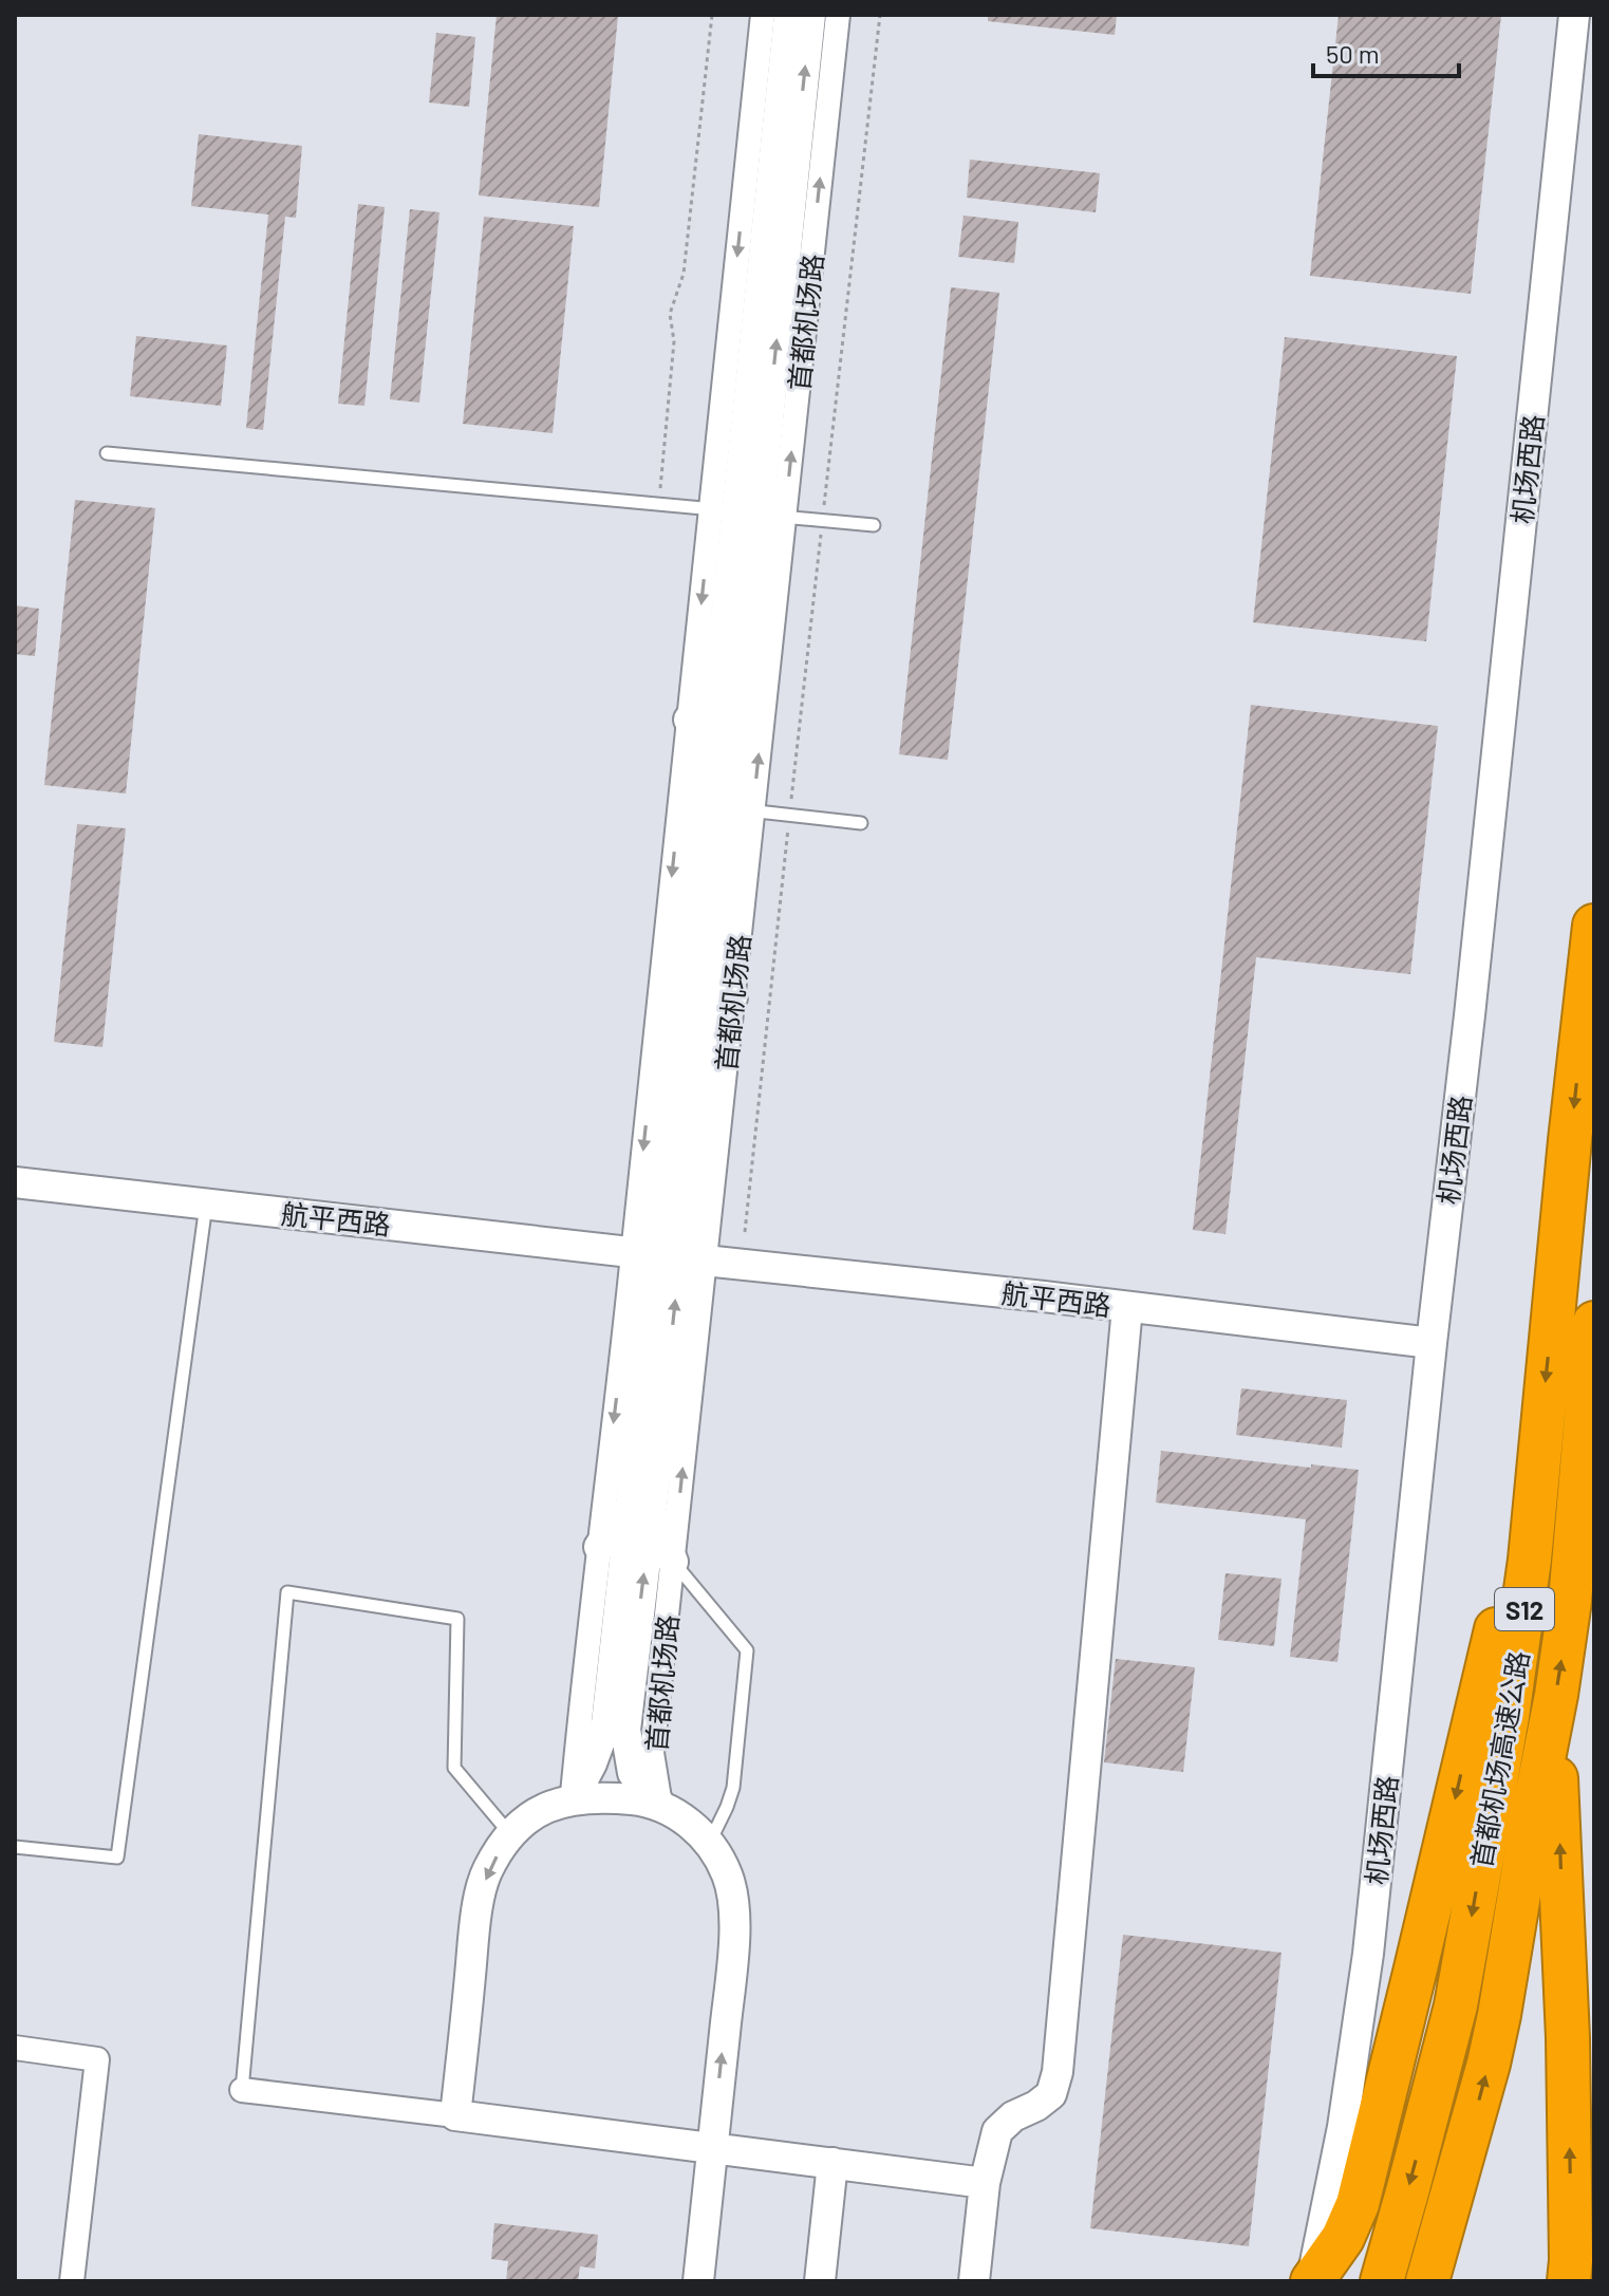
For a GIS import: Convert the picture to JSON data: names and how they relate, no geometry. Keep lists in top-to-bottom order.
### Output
{
  "streets": {
    "highway": ["S12", "首都机场高速公路"],
    "street": ["首都机场路", "机场西路", "航平西路"]
  },
  "crossings": [
    ["首都机场路", "航平西路"],
    ["机场西路", "航平西路"]
  ],
  "scale_bar": "50 m"
}
